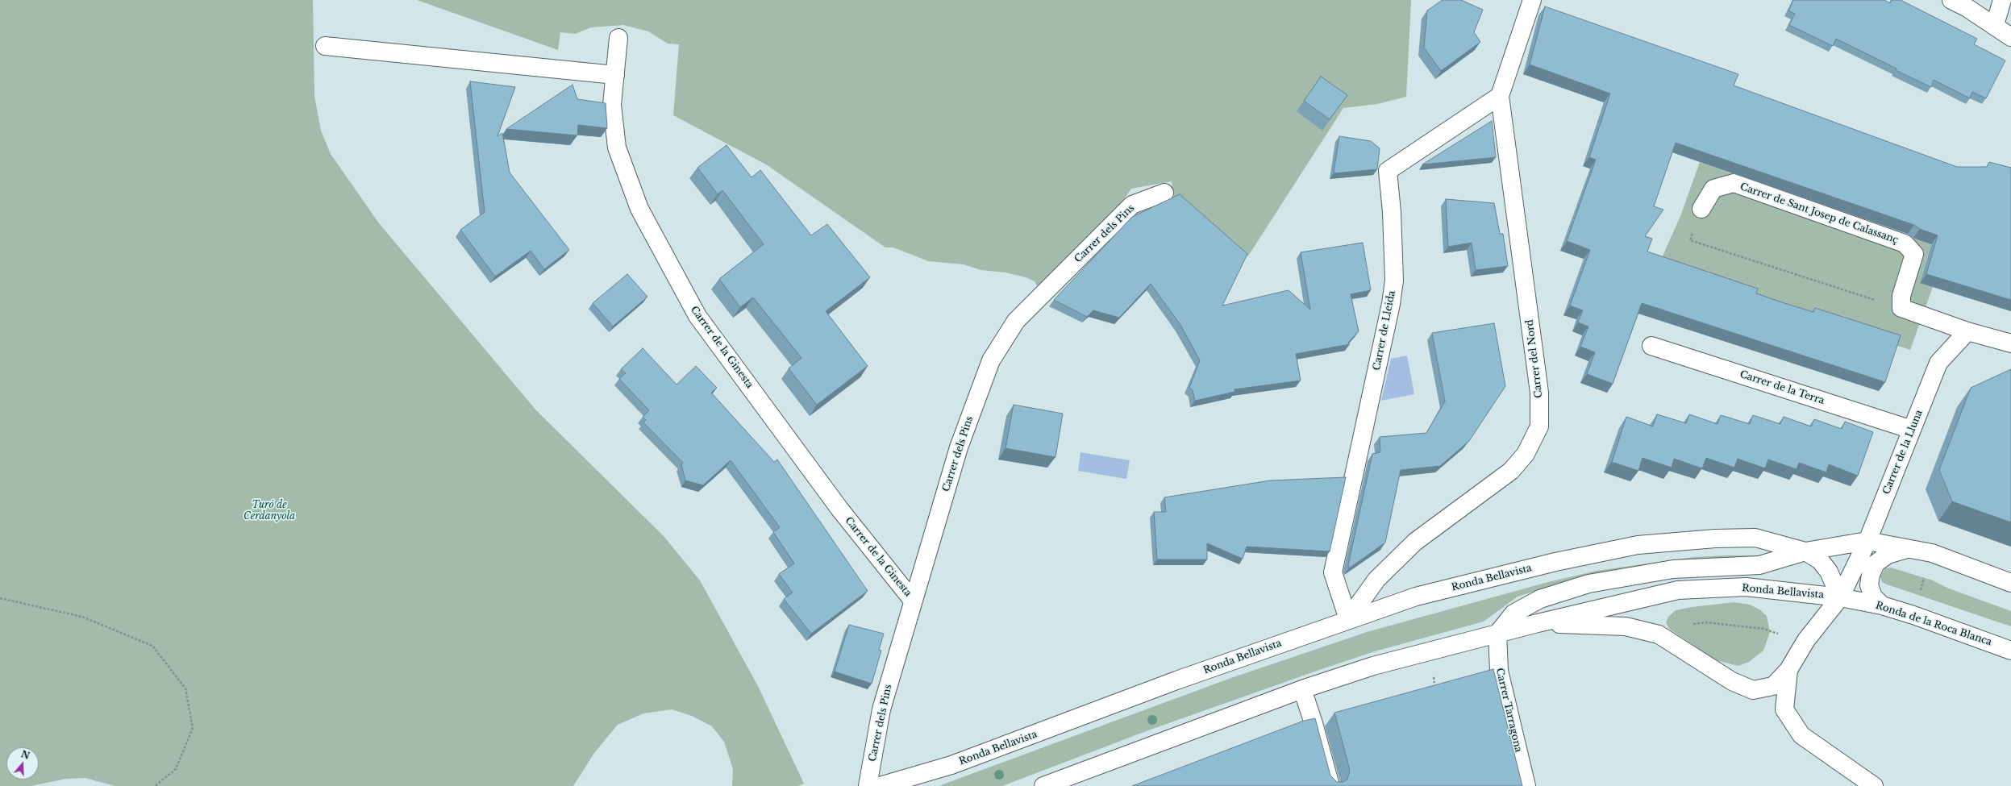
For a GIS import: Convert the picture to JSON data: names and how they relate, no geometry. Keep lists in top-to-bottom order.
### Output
{
  "streets": {
    "street": [
      "Carrer de Sant Josep de Calassanç",
      "Carrer dels Pins",
      "Carrer de Lleida",
      "Carrer de la Ginesta",
      "Carrer del Nord",
      "Carrer de la Terra",
      "Carrer de la Lluna",
      "Ronda Bellavista",
      "Ronda de la Roca Blanca",
      "Carrer Tarragona"
    ]
  },
  "crossings": [
    ["Carrer dels Pins", "Carrer de la Ginesta"],
    ["Carrer de Lleida", "Carrer del Nord"],
    ["Carrer de Lleida", "Ronda Bellavista"],
    ["Carrer del Nord", "Ronda Bellavista"],
    ["Carrer de la Terra", "Carrer de la Lluna"],
    ["Ronda Bellavista", "Ronda de la Roca Blanca"],
    ["Ronda Bellavista", "Carrer Tarragona"]
  ],
  "parks": ["Turó de Cerdanyola"],
  "north": "top"
}
